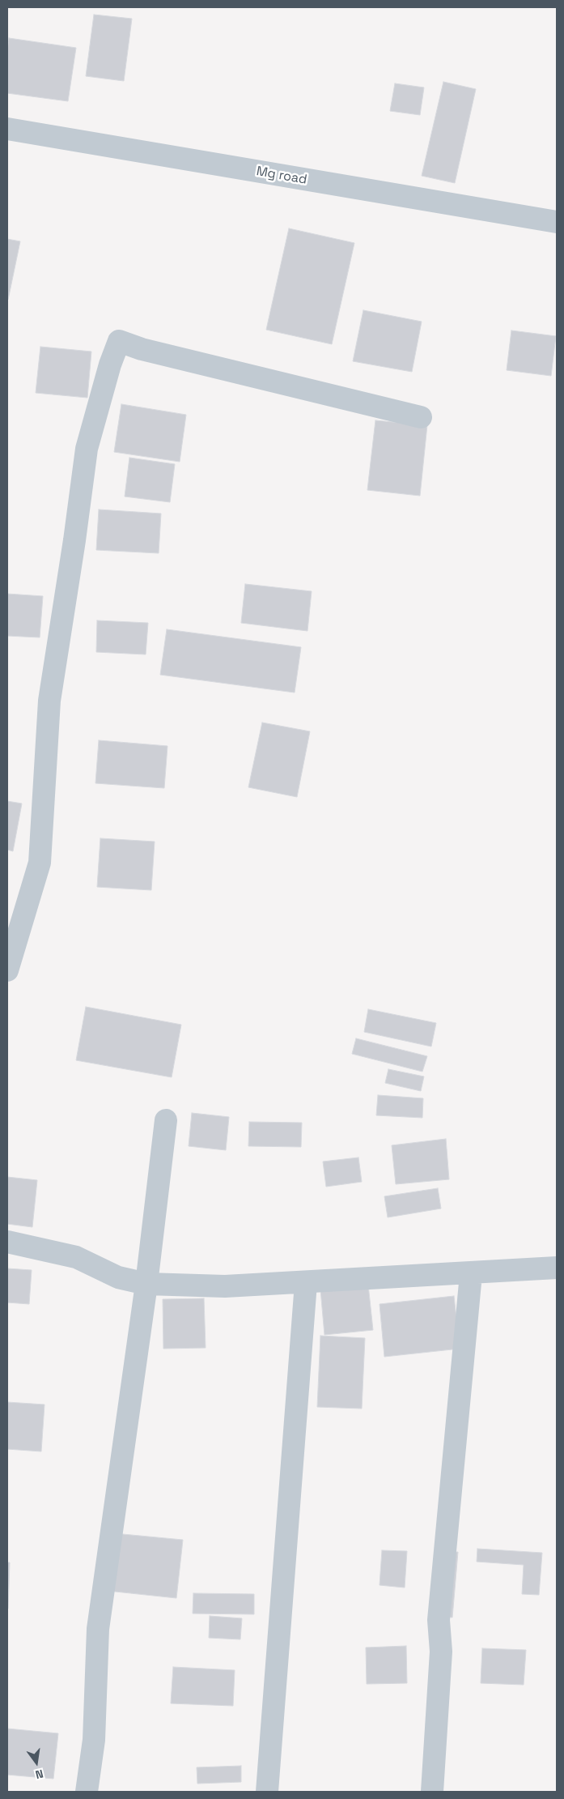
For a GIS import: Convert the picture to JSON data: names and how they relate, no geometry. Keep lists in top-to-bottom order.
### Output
{
  "streets": {
    "street": ["Mg road"]
  },
  "north": "bottom"
}
